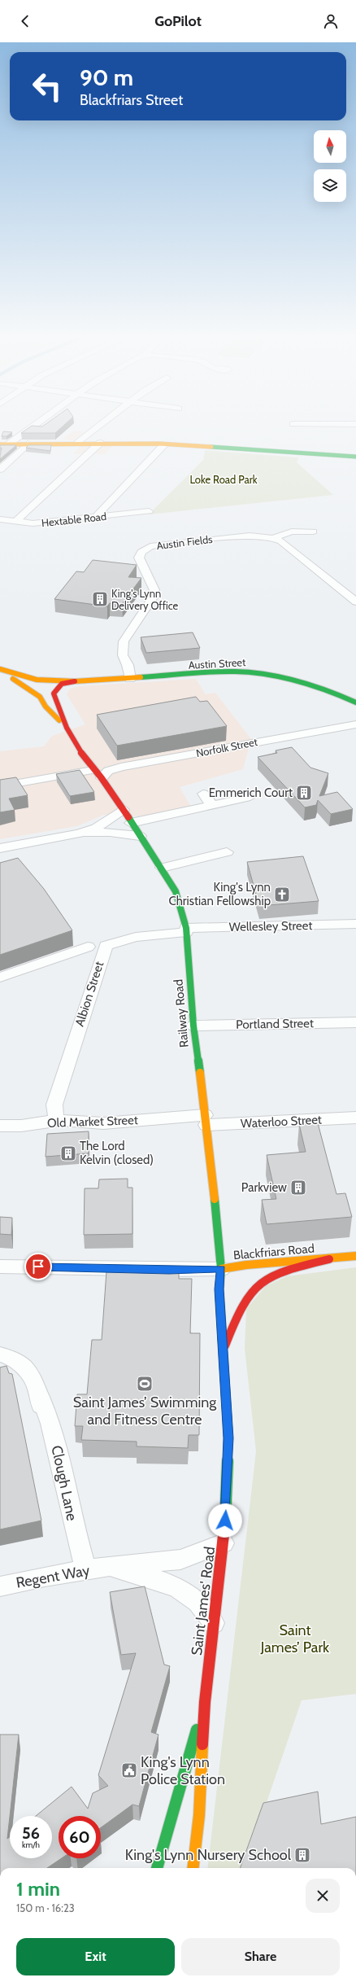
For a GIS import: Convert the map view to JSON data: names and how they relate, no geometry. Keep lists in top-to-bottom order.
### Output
{
  "streets": {
    "main road": [
      "Austin Street",
      "Railway Road",
      "Blackfriars Road",
      "Saint James' Road"
    ],
    "street": [
      "Hextable Road",
      "Austin Fields",
      "Norfolk Street",
      "Wellesley Street",
      "Albion Street",
      "Portland Street",
      "Old Market Street",
      "Waterloo Street",
      "Clough Lane",
      "Regent Way"
    ]
  },
  "crossings": [
    ["Austin Fields", "Austin Street"],
    ["Norfolk Street", "Railway Road"],
    ["Wellesley Street", "Albion Street"],
    ["Wellesley Street", "Railway Road"],
    ["Albion Street", "Railway Road"],
    ["Albion Street", "Old Market Street"],
    ["Railway Road", "Portland Street"],
    ["Railway Road", "Old Market Street"],
    ["Railway Road", "Waterloo Street"],
    ["Railway Road", "Blackfriars Road"],
    ["Railway Road", "Saint James' Road"],
    ["Old Market Street", "Waterloo Street"],
    ["Blackfriars Road", "Saint James' Road"],
    ["Clough Lane", "Regent Way"],
    ["Regent Way", "Saint James' Road"]
  ],
  "parks": ["Loke Road Park", "Saint James’ Park"],
  "places": {
    "building": [
      "King's Lynn Delivery Office",
      "Emmerich Court",
      "The Lord Kelvin (closed)",
      "Parkview",
      "King's Lynn Nursery School"
    ],
    "church": ["King's Lynn Christian Fellowship"],
    "sports": ["Saint James’ Swimming and Fitness Centre"],
    "public building": ["King's Lynn Police Station"]
  },
  "north": "top",
  "page": {
    "header": "GoPilot",
    "turn": ["90 m", "Blackfriars Street"],
    "speed": "56 km/h",
    "limit": "60",
    "heading": ["1 min", "150 m · 16:23"],
    "buttons": ["Exit", "Share"]
  }
}
